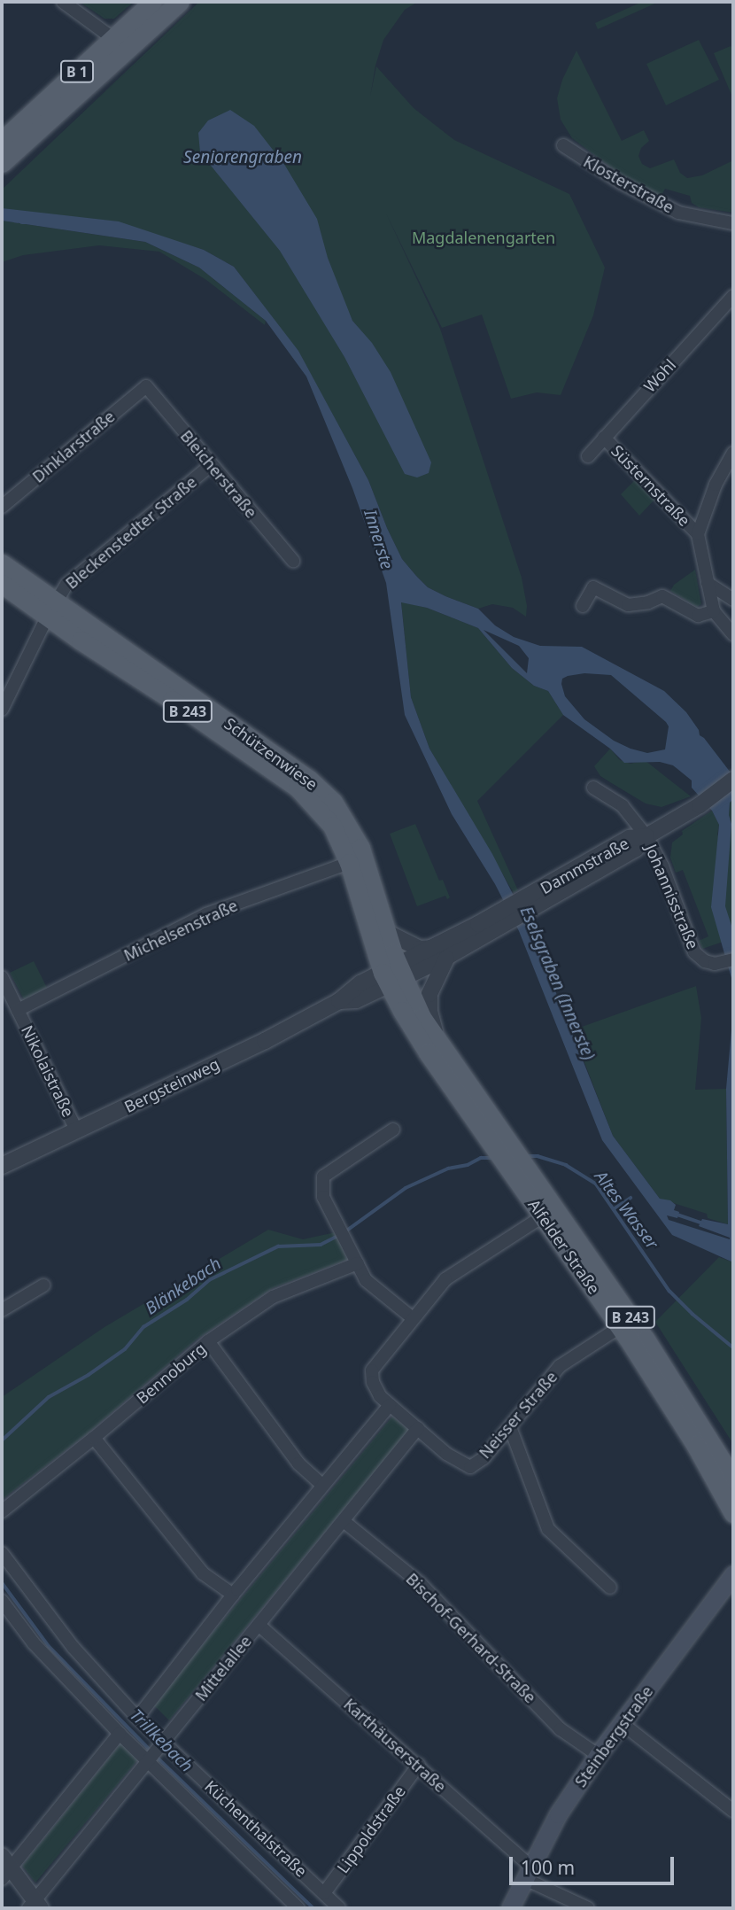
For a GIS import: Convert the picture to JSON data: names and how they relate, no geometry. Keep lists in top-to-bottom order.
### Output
{
  "streets": {
    "main road": [
      "B 1",
      "B 243",
      "Schützenwiese",
      "Alfelder Straße",
      "Steinbergstraße"
    ],
    "street": [
      "Klosterstraße",
      "Wohl",
      "Dinklarstraße",
      "Bleicherstraße",
      "Süsternstraße",
      "Bleckenstedter Straße",
      "Dammstraße",
      "Johannisstraße",
      "Michelsenstraße",
      "Nikolaistraße",
      "Bergsteinweg",
      "Bennoburg",
      "Neisser Straße",
      "Bischof-Gerhard-Straße",
      "Mittelallee",
      "Karthäuserstraße",
      "Küchenthalstraße",
      "Lippoldstraße"
    ]
  },
  "crossings": [
    ["Wohl", "Süsternstraße"],
    ["Dinklarstraße", "Bleicherstraße"],
    ["Bleicherstraße", "Bleckenstedter Straße"],
    ["Bleckenstedter Straße", "Schützenwiese"],
    ["B 243", "Alfelder Straße"],
    ["Schützenwiese", "Michelsenstraße"],
    ["Schützenwiese", "Bergsteinweg"],
    ["Schützenwiese", "Alfelder Straße"],
    ["Dammstraße", "Johannisstraße"],
    ["Michelsenstraße", "Nikolaistraße"],
    ["Nikolaistraße", "Bergsteinweg"],
    ["Bergsteinweg", "Alfelder Straße"],
    ["Alfelder Straße", "Neisser Straße"],
    ["Neisser Straße", "Mittelallee"],
    ["Bischof-Gerhard-Straße", "Mittelallee"],
    ["Bischof-Gerhard-Straße", "Steinbergstraße"],
    ["Mittelallee", "Karthäuserstraße"],
    ["Mittelallee", "Küchenthalstraße"],
    ["Steinbergstraße", "Karthäuserstraße"],
    ["Karthäuserstraße", "Lippoldstraße"],
    ["Küchenthalstraße", "Lippoldstraße"]
  ],
  "water": [
    "Seniorengraben",
    "Innerste",
    "Eselsgraben (Innerste)",
    "Altes Wasser",
    "Blänkebach",
    "Trillkebach"
  ],
  "parks": ["Magdalenengarten"],
  "scale_bar": "100 m"
}
